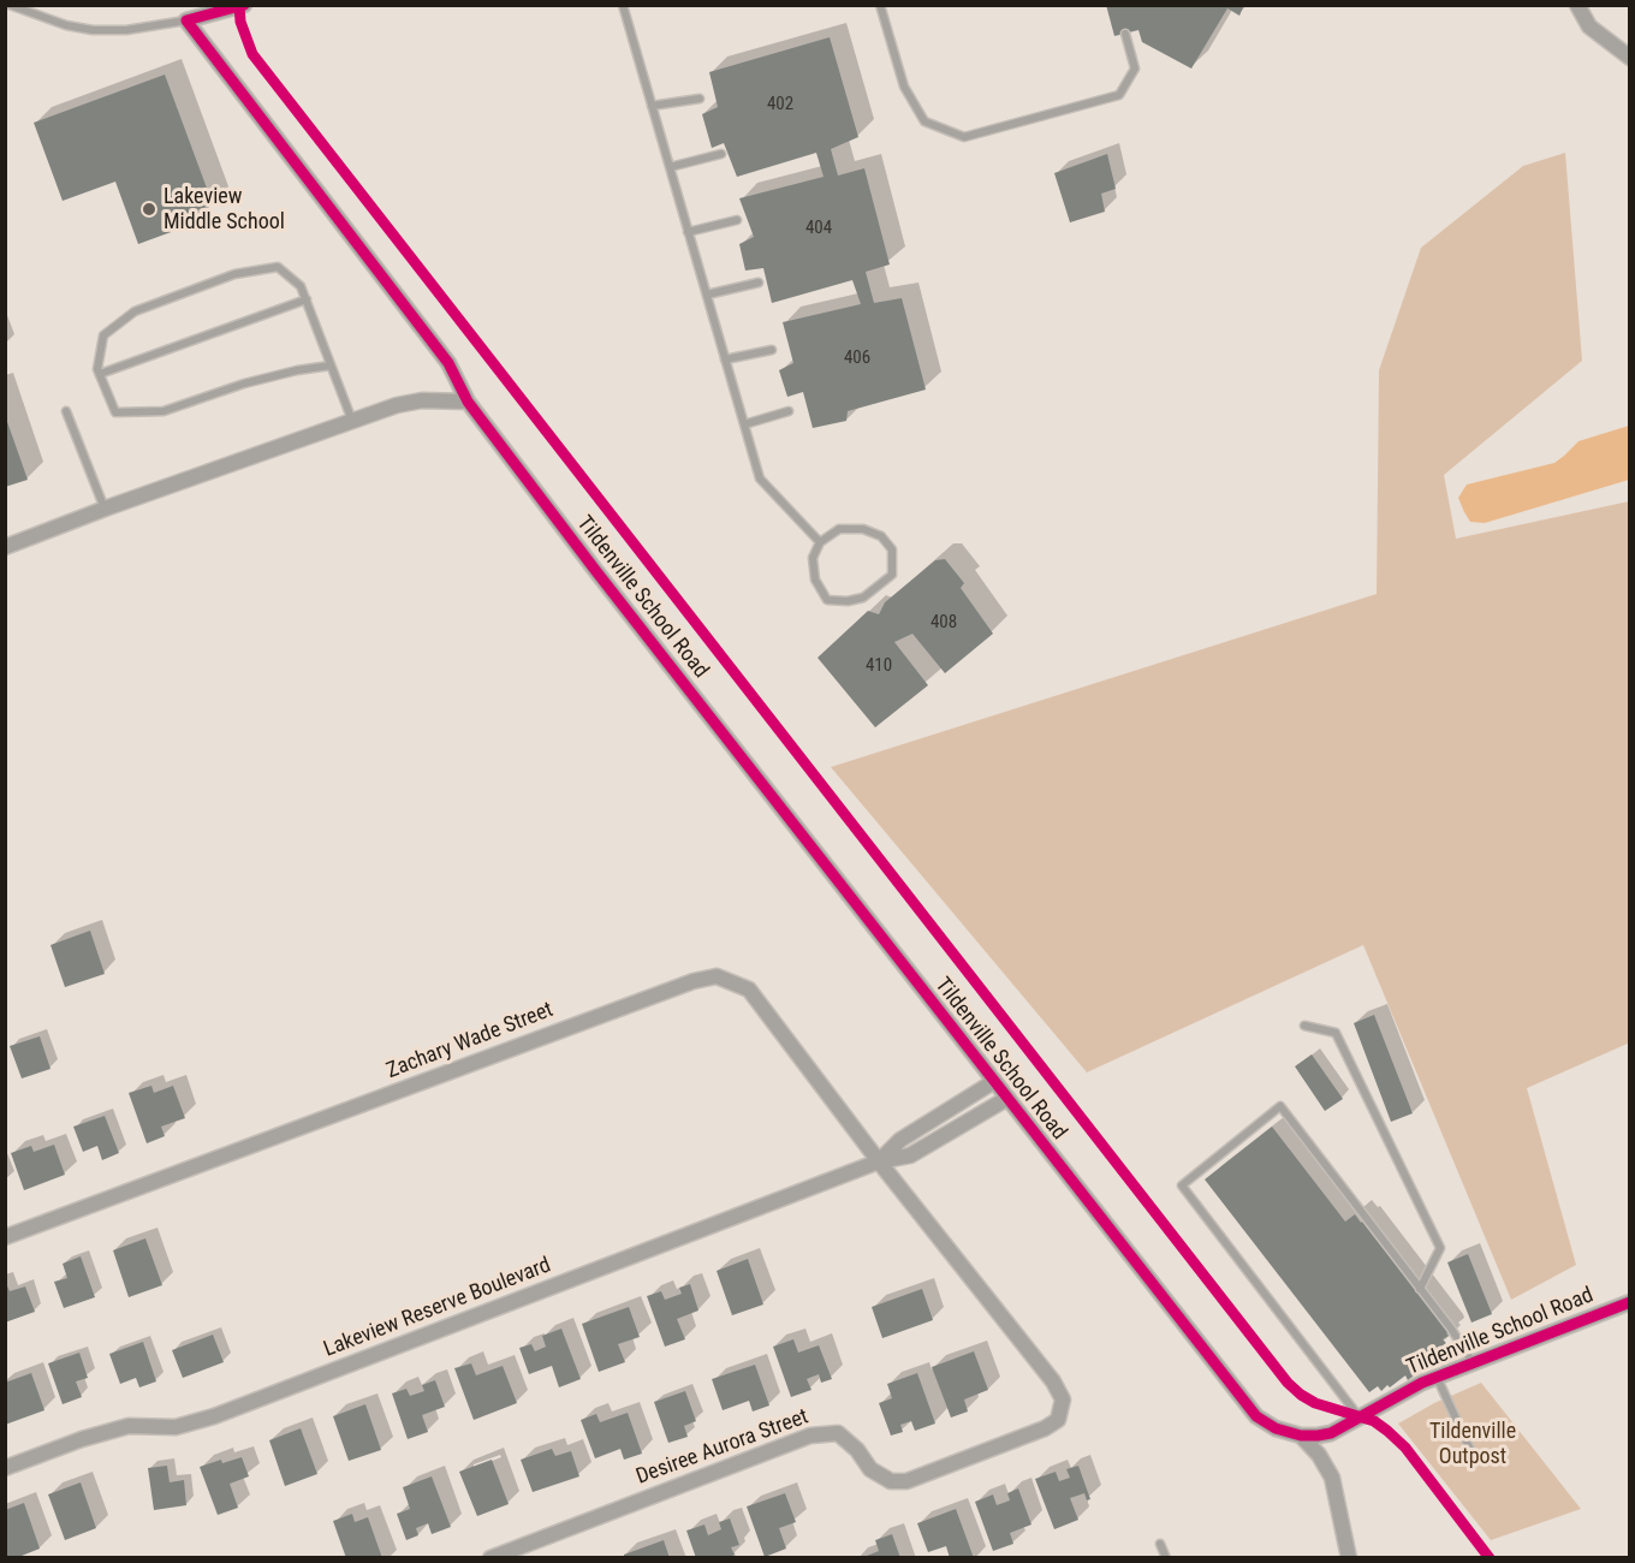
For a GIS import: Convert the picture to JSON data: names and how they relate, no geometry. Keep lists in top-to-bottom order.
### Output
{
  "streets": {
    "street": [
      "Tildenville School Road",
      "Zachary Wade Street",
      "Lakeview Reserve Boulevard",
      "Desiree Aurora Street"
    ]
  },
  "crossings": [
    ["Tildenville School Road", "Lakeview Reserve Boulevard"],
    ["Zachary Wade Street", "Lakeview Reserve Boulevard"],
    ["Zachary Wade Street", "Desiree Aurora Street"],
    ["Lakeview Reserve Boulevard", "Desiree Aurora Street"]
  ],
  "parks": ["Tildenville Outpost"],
  "places": ["Lakeview Middle School"],
  "house_numbers": [
    "402",
    "404",
    "406",
    "408",
    "410"
  ]
}
